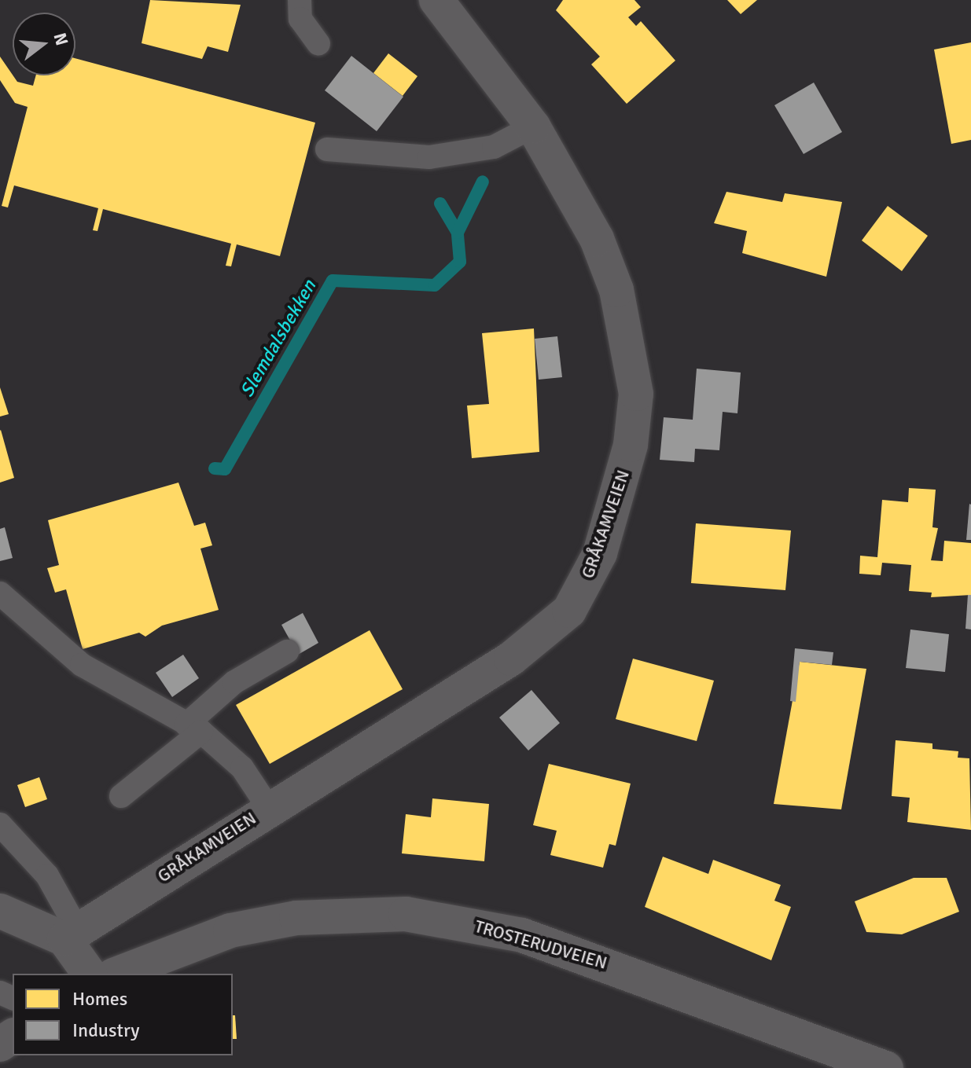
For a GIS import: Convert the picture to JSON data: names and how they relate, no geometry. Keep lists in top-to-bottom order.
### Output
{
  "streets": {
    "street": ["GRÅKAMVEIEN", "TROSTERUDVEIEN"]
  },
  "water": ["Slemdalsbekken"],
  "legend": ["Homes", "Industry"],
  "north": "right"
}
